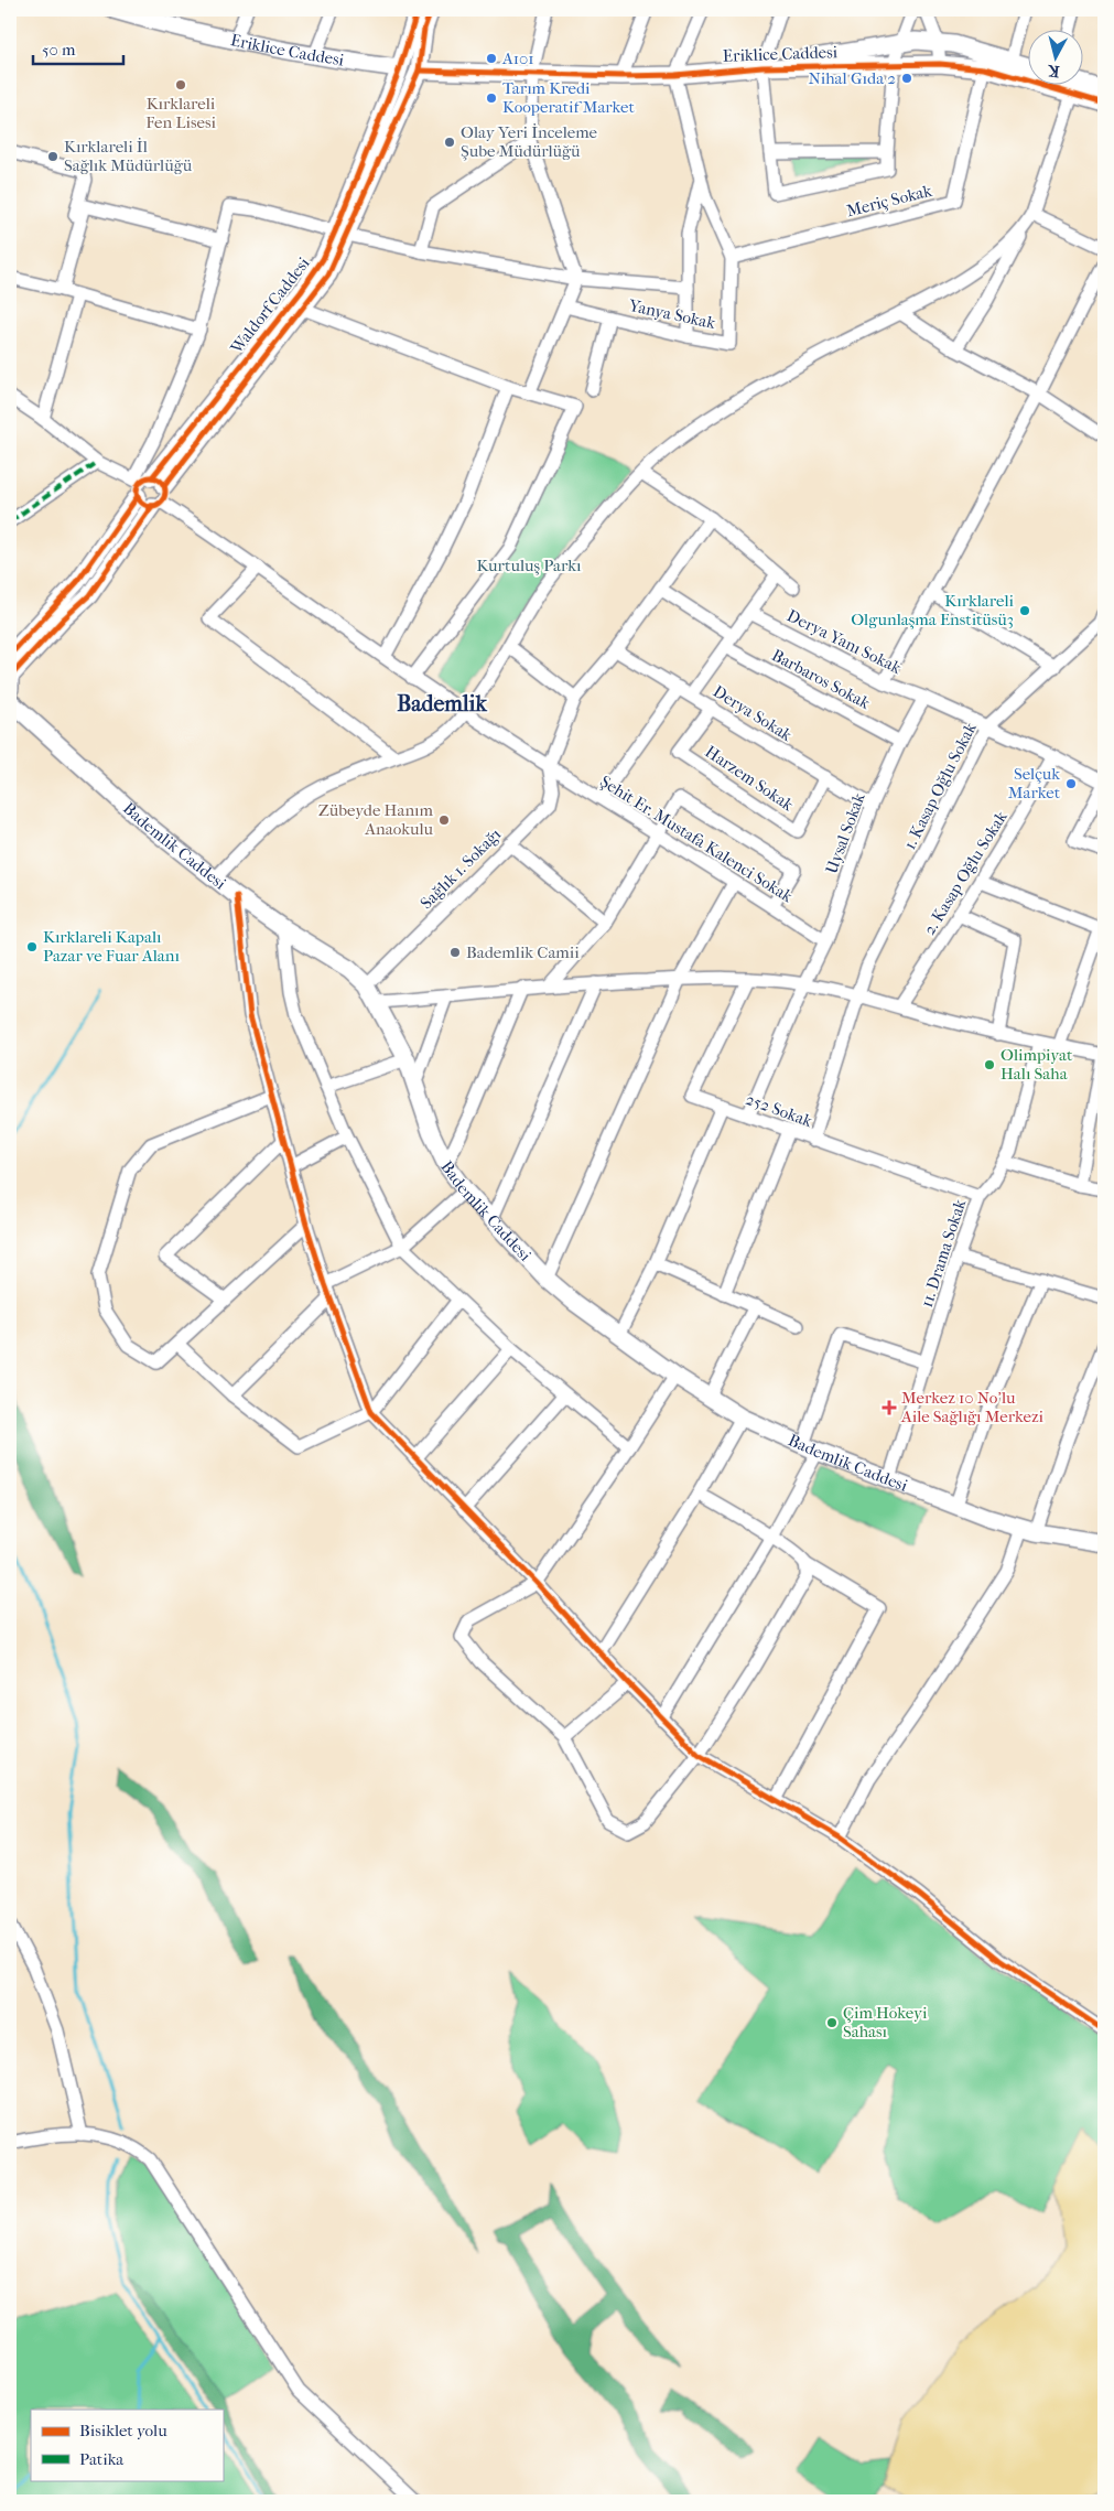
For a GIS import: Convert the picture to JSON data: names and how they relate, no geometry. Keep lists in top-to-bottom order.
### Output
{
  "streets": {
    "street": [
      "Eriklice Caddesi",
      "Meriç Sokak",
      "Waldorf Caddesi",
      "Yanya Sokak",
      "Derya Yanı Sokak",
      "Barbaros Sokak",
      "Derya Sokak",
      "Harzem Sokak",
      "1. Kasap Oğlu Sokak",
      "Uysal Sokak",
      "Şehit Er. Mustafa Kalenci Sokak",
      "Bademlik Caddesi",
      "Sağlık 1. Sokağı",
      "2. Kasap Oğlu Sokak",
      "252 Sokak",
      "11. Drama Sokak"
    ]
  },
  "crossings": [
    ["Eriklice Caddesi", "Meriç Sokak"],
    ["Eriklice Caddesi", "Waldorf Caddesi"],
    ["Eriklice Caddesi", "Yanya Sokak"],
    ["Meriç Sokak", "Yanya Sokak"],
    ["Waldorf Caddesi", "Şehit Er. Mustafa Kalenci Sokak"],
    ["Derya Yanı Sokak", "1. Kasap Oğlu Sokak"],
    ["Derya Yanı Sokak", "Uysal Sokak"],
    ["Derya Yanı Sokak", "2. Kasap Oğlu Sokak"],
    ["Barbaros Sokak", "Uysal Sokak"],
    ["Derya Sokak", "Harzem Sokak"],
    ["Derya Sokak", "Uysal Sokak"],
    ["1. Kasap Oğlu Sokak", "252 Sokak"],
    ["Uysal Sokak", "Şehit Er. Mustafa Kalenci Sokak"],
    ["Uysal Sokak", "252 Sokak"],
    ["Şehit Er. Mustafa Kalenci Sokak", "Sağlık 1. Sokağı"],
    ["Bademlik Caddesi", "Sağlık 1. Sokağı"],
    ["Bademlik Caddesi", "11. Drama Sokak"],
    ["252 Sokak", "11. Drama Sokak"]
  ],
  "districts": ["Bademlik"],
  "parks": ["Kurtuluş Parkı"],
  "places": {
    "other": [
      "A101",
      "Nihal Gıda 2",
      "Kırklareli Fen Lisesi",
      "Tarım Kredi Kooperatif Market",
      "Olay Yeri İnceleme Şube Müdürlüğü",
      "Kırklareli İl Sağlık Müdürlüğü",
      "Kırklareli Olgunlaşma Enstitüsü3",
      "Selçuk Market",
      "Zübeyde Hanım Anaokulu",
      "Kırklareli Kapalı Pazar ve Fuar Alanı",
      "Bademlik Camii",
      "Olimpiyat Halı Saha",
      "Çim Hokeyi Sahası"
    ],
    "health": ["Merkez 10 No'lu Aile Sağlığı Merkezi"]
  },
  "legend": ["Bisiklet yolu", "Patika"],
  "scale_bar": "50 m",
  "north": "bottom"
}
